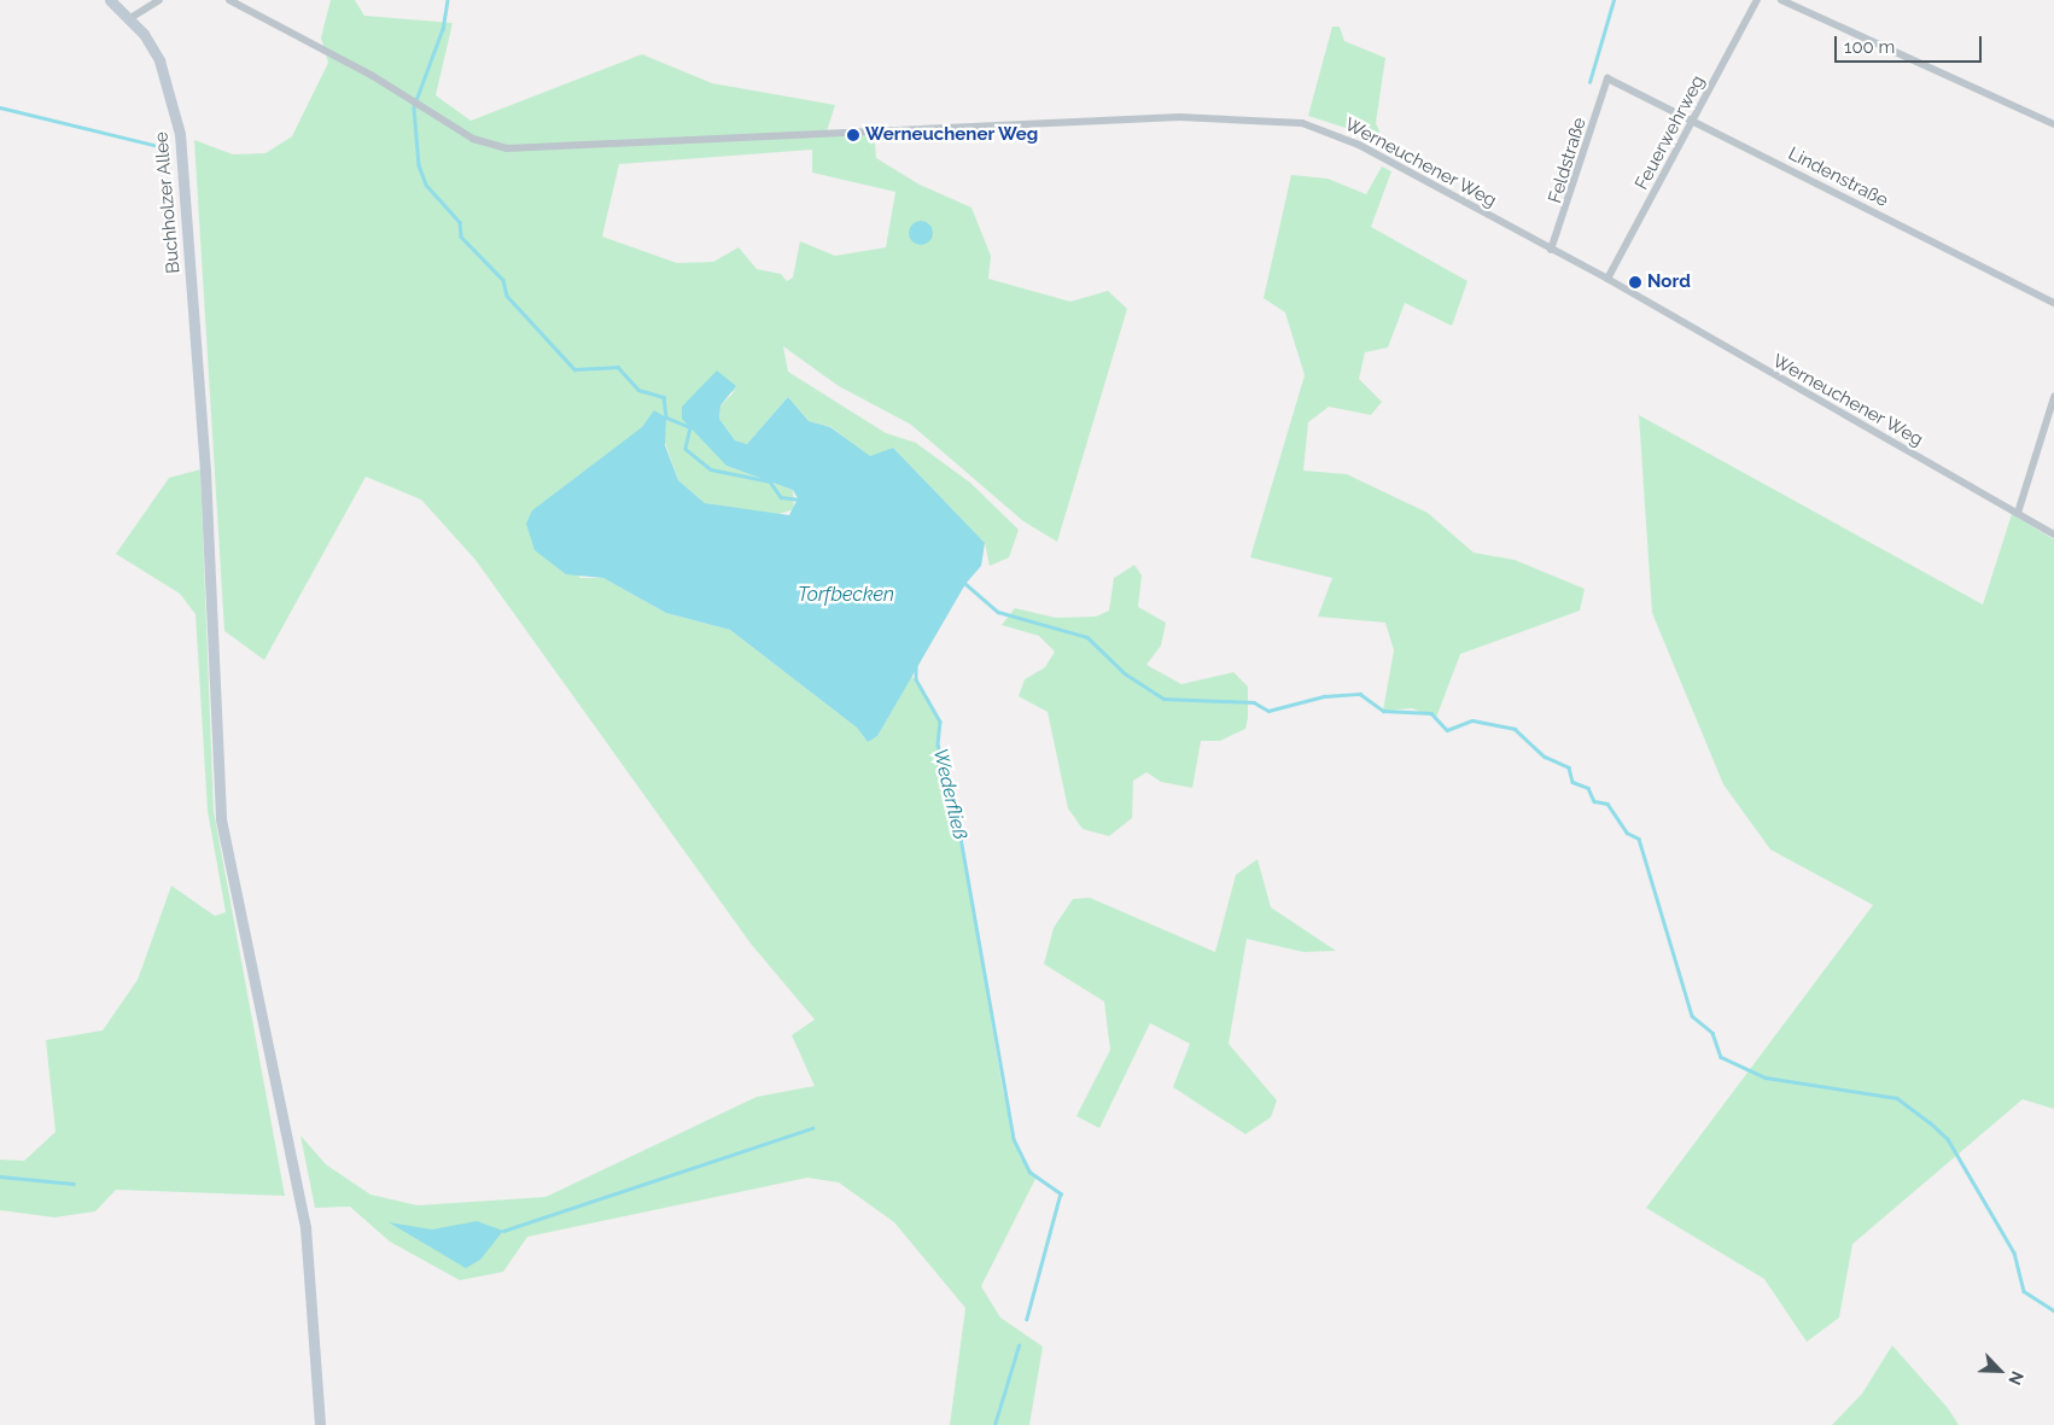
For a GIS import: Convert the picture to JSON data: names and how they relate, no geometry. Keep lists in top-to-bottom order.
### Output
{
  "streets": {
    "street": [
      "Feuerwehrweg",
      "Feldstraße",
      "Werneuchener Weg",
      "Lindenstraße",
      "Buchholzer Allee"
    ]
  },
  "crossings": [
    ["Feuerwehrweg", "Werneuchener Weg"],
    ["Feuerwehrweg", "Lindenstraße"],
    ["Feldstraße", "Werneuchener Weg"],
    ["Feldstraße", "Lindenstraße"]
  ],
  "water": ["Torfbecken", "Wederfließ"],
  "places": ["Werneuchener Weg", "Nord"],
  "scale_bar": "100 m",
  "north": "bottom right"
}
